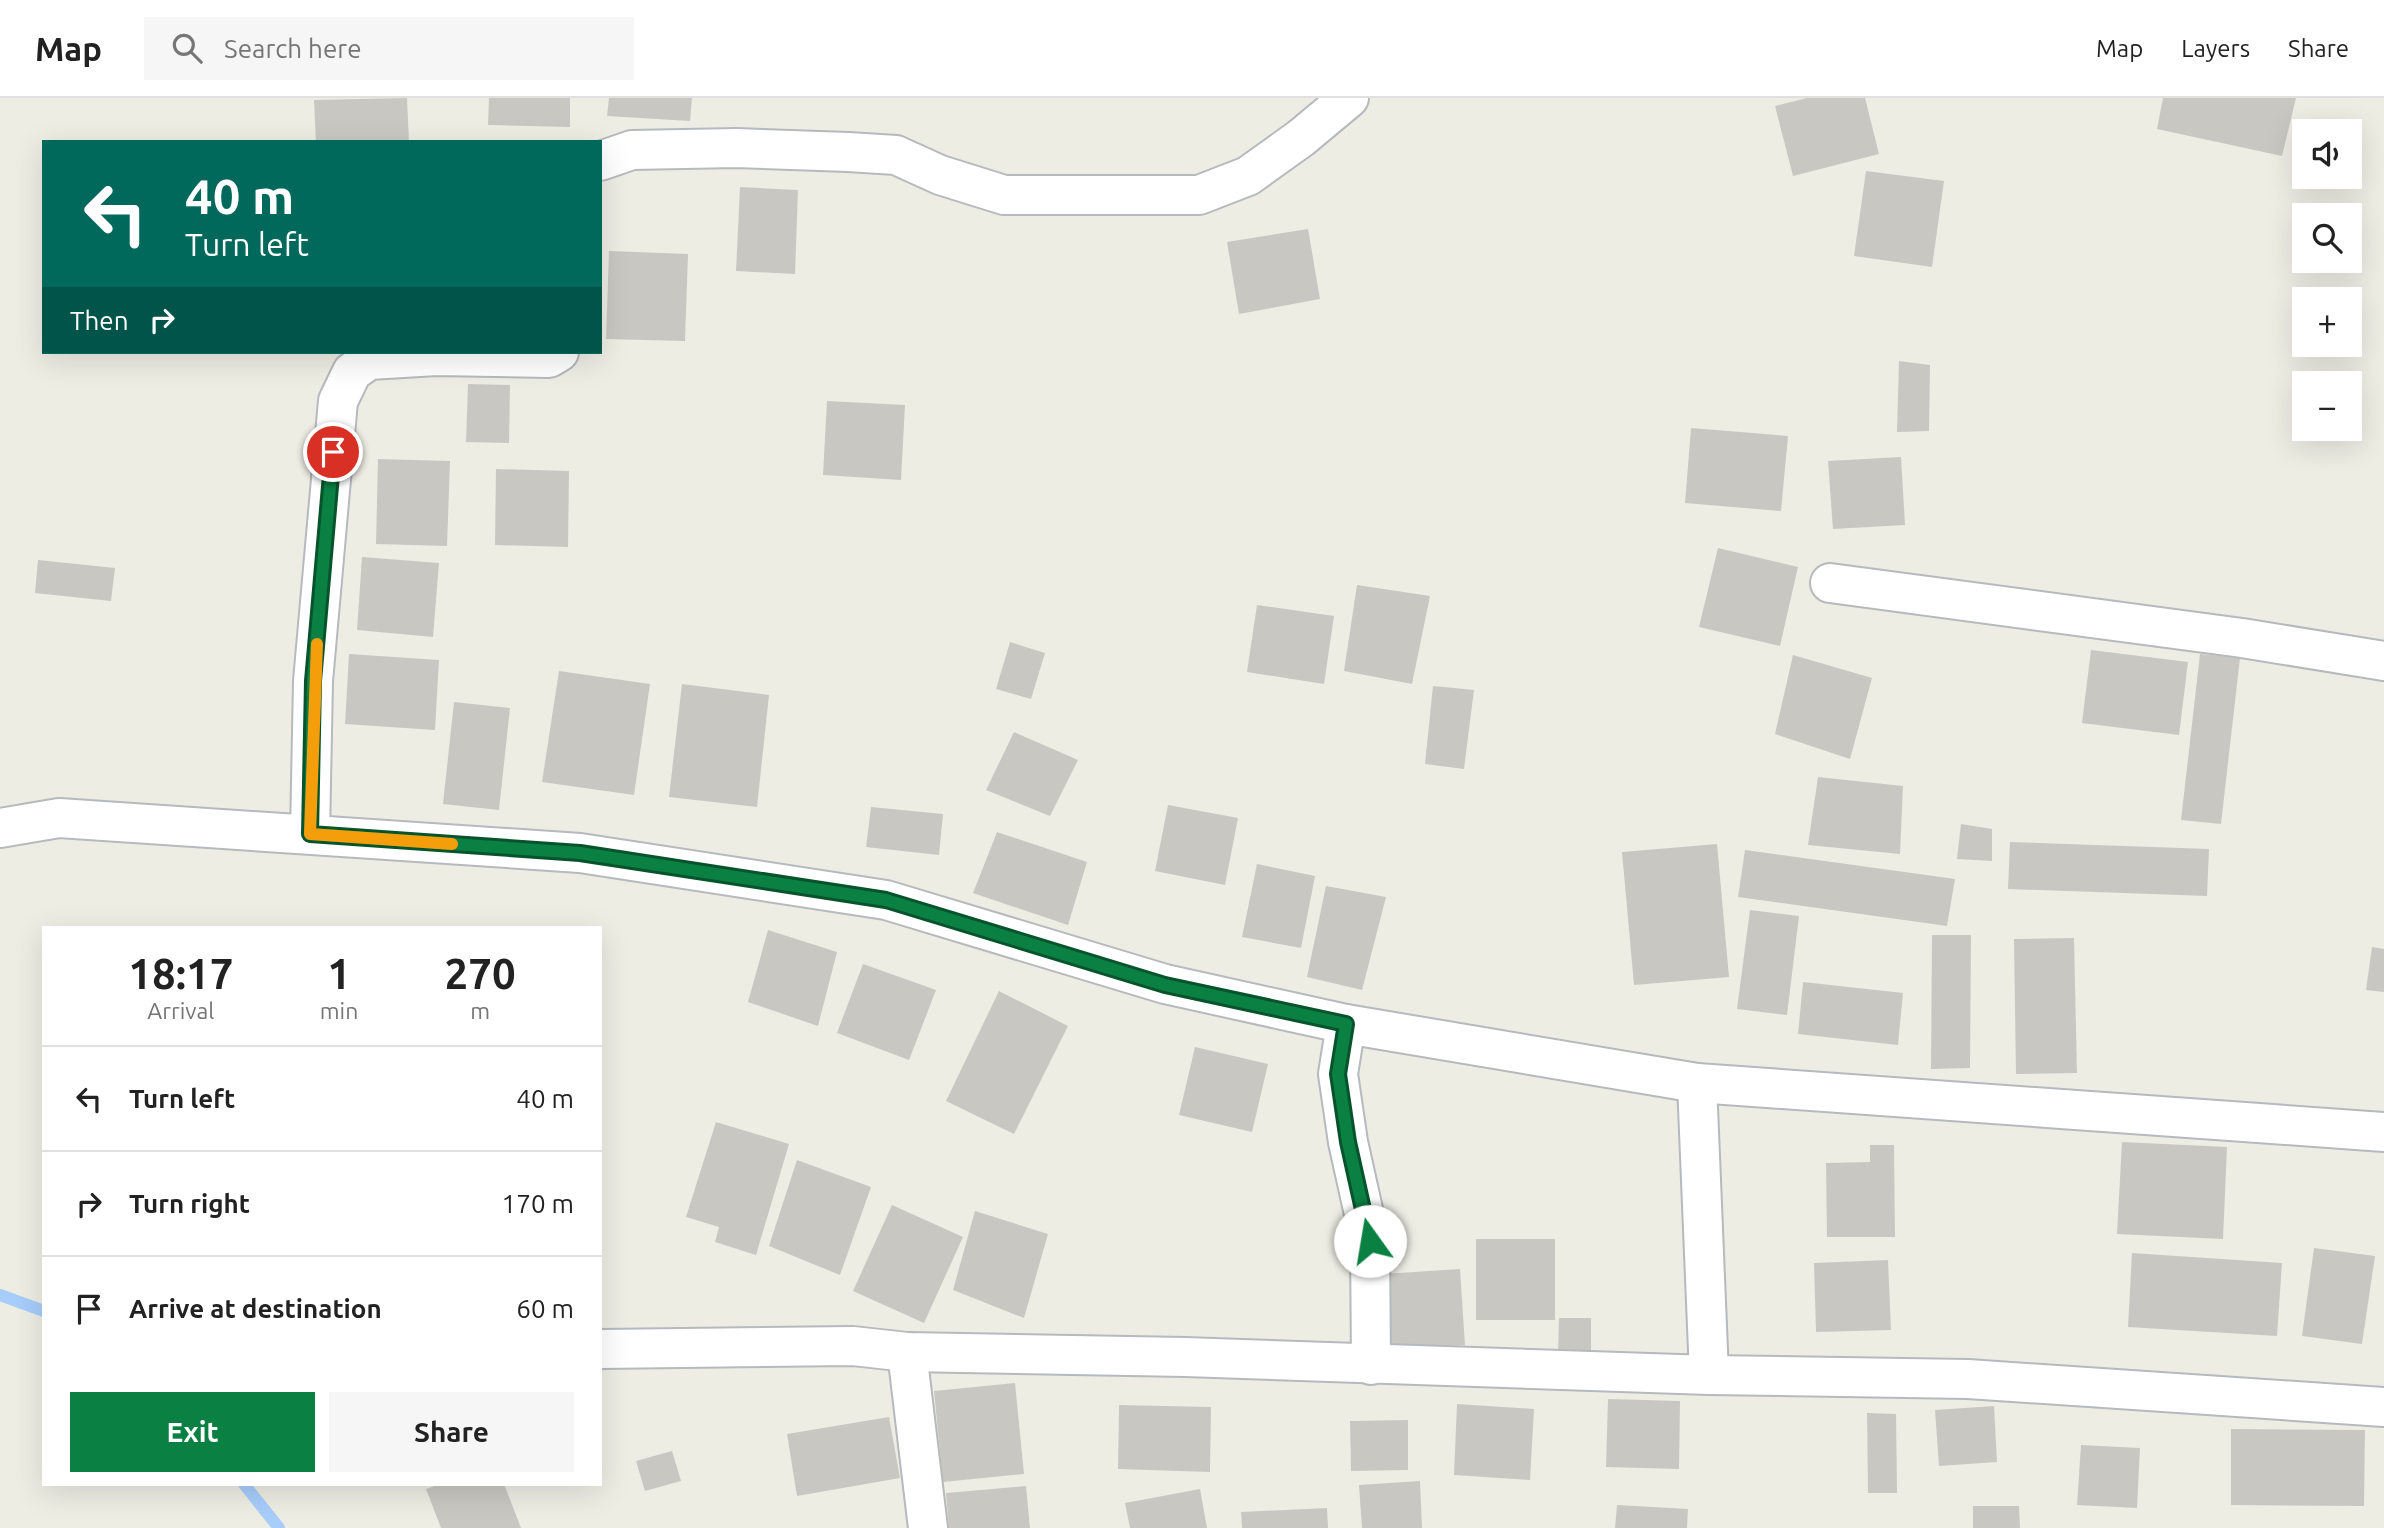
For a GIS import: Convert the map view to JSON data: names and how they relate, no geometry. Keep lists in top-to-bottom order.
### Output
{
  "page": {
    "header": "Map",
    "search": "Search here",
    "nav": ["Map", "Layers", "Share"],
    "map_buttons": ["+", "−"],
    "turn": ["40 m", "Turn left"],
    "then": "Then",
    "eta": [
      "18:17",
      "Arrival",
      "1",
      "min",
      "270",
      "m"
    ],
    "list": [
      {
        "name": "Turn left",
        "value": "40 m"
      },
      {
        "name": "Turn right",
        "value": "170 m"
      },
      {
        "name": "Arrive at destination",
        "value": "60 m"
      }
    ],
    "buttons": ["Exit", "Share"]
  }
}
